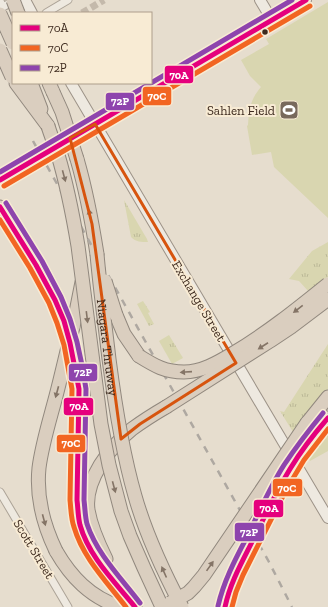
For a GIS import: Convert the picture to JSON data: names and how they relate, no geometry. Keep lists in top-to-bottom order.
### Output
{
  "streets": {
    "highway": ["Niagara Thruway"],
    "street": ["Exchange Street", "Scott Street"]
  },
  "places": {
    "sports": ["Sahlen Field"]
  },
  "lines": ["transit line 70A", "transit line 72P", "transit line 70C"],
  "legend": ["70A", "70C", "72P"]
}
